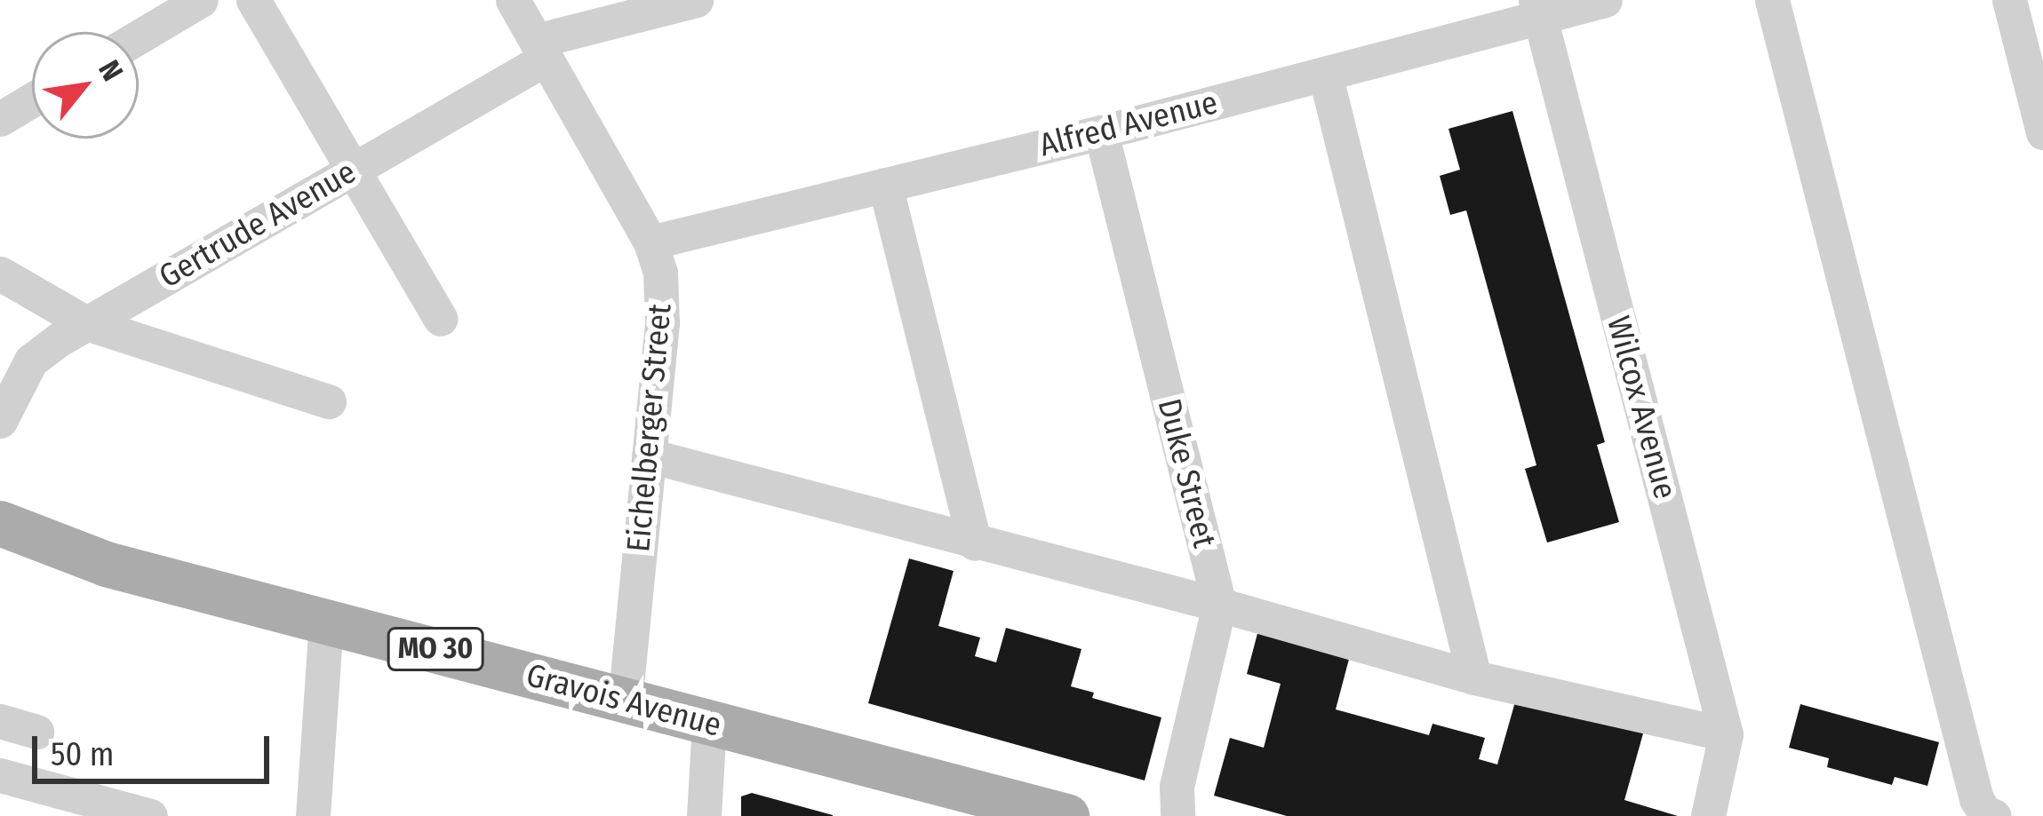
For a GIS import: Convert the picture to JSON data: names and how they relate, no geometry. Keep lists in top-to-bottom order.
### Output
{
  "streets": {
    "main road": ["MO 30", "Gravois Avenue"],
    "street": [
      "Alfred Avenue",
      "Gertrude Avenue",
      "Wilcox Avenue",
      "Eichelberger Street",
      "Duke Street"
    ]
  },
  "crossings": [
    ["Alfred Avenue", "Wilcox Avenue"],
    ["Alfred Avenue", "Eichelberger Street"],
    ["Alfred Avenue", "Duke Street"],
    ["Gertrude Avenue", "Eichelberger Street"],
    ["Eichelberger Street", "Gravois Avenue"]
  ],
  "scale_bar": "50 m",
  "north": "top right"
}
